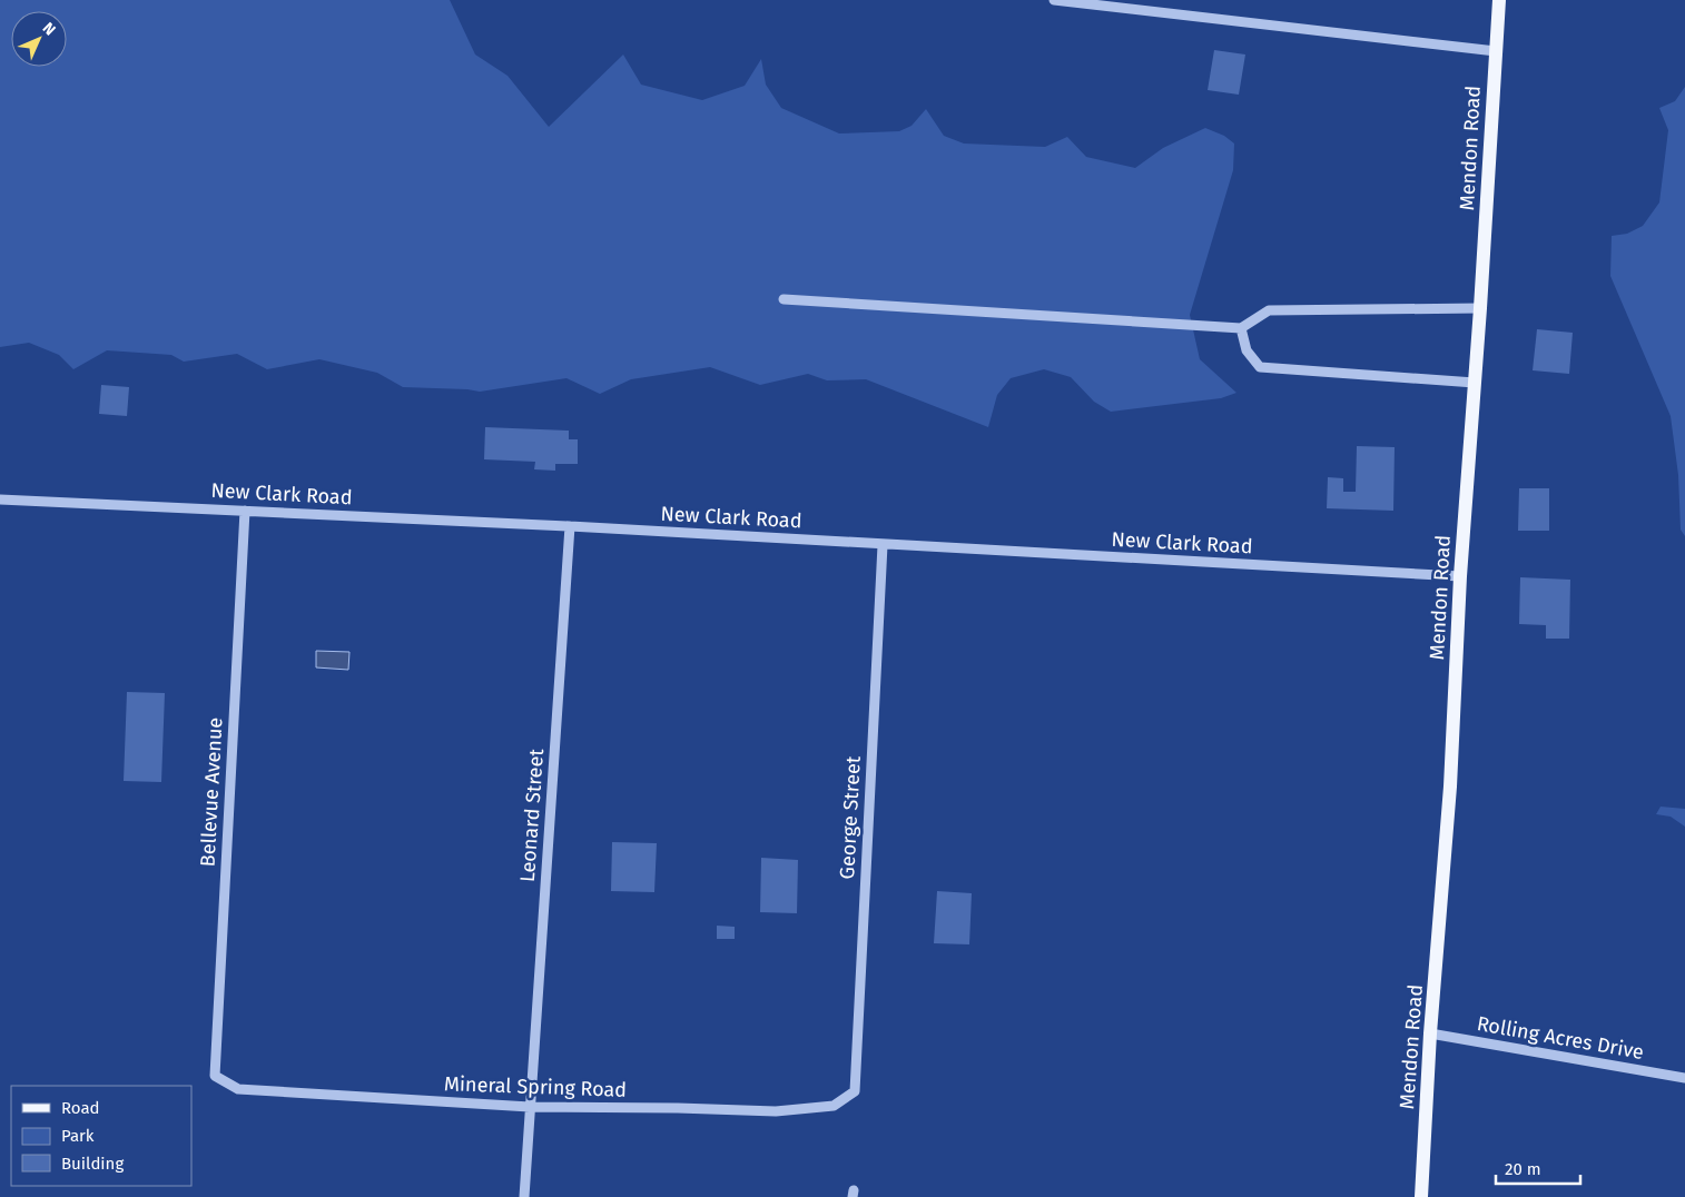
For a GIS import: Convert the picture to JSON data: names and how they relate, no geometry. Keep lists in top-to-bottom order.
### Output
{
  "streets": {
    "main road": ["Mendon Road"],
    "street": [
      "New Clark Road",
      "Bellevue Avenue",
      "Leonard Street",
      "George Street",
      "Rolling Acres Drive",
      "Mineral Spring Road"
    ]
  },
  "crossings": [
    ["Mendon Road", "New Clark Road"],
    ["Mendon Road", "Rolling Acres Drive"],
    ["New Clark Road", "Bellevue Avenue"],
    ["New Clark Road", "Leonard Street"],
    ["New Clark Road", "George Street"],
    ["Bellevue Avenue", "Mineral Spring Road"],
    ["Leonard Street", "Mineral Spring Road"],
    ["George Street", "Mineral Spring Road"]
  ],
  "legend": ["Road", "Park", "Building"],
  "scale_bar": "20 m",
  "north": "top right"
}
